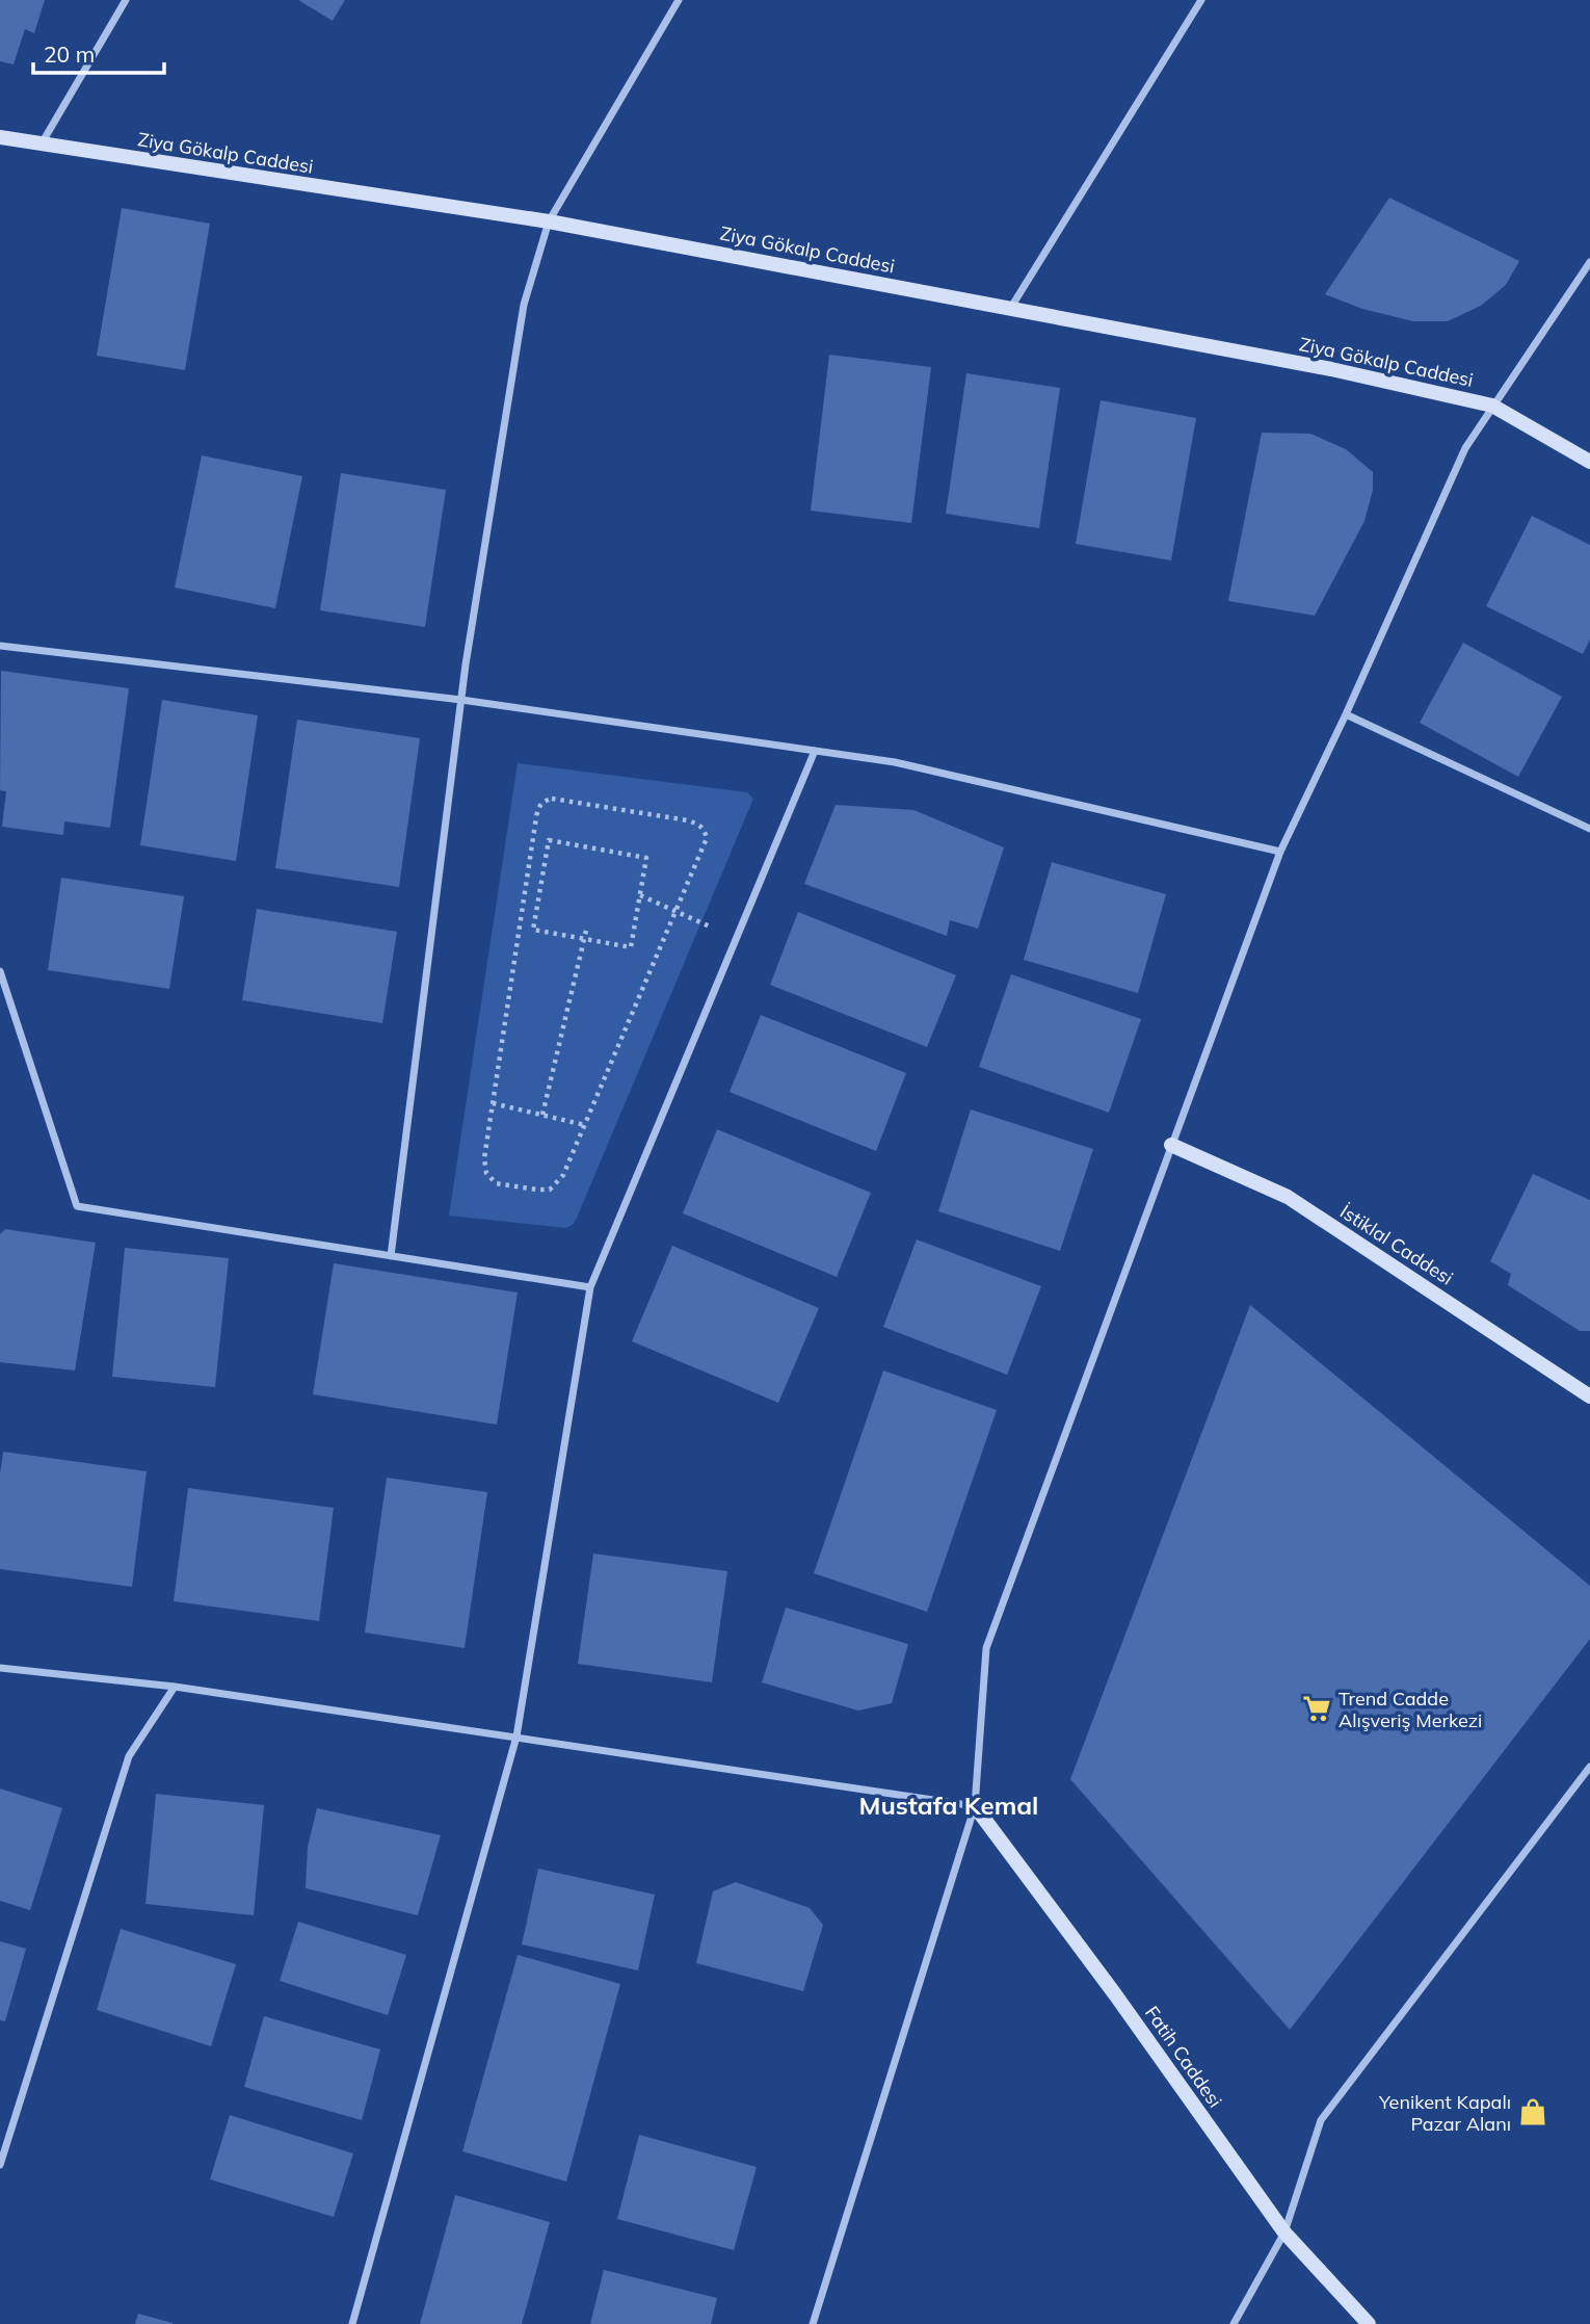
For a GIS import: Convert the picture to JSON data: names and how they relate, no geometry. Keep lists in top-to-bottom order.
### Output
{
  "streets": {
    "street": ["Ziya Gökalp Caddesi", "İstiklal Caddesi", "Fatih Caddesi"]
  },
  "districts": ["Mustafa Kemal"],
  "places": {
    "supermarket": ["Trend Cadde Alışveriş Merkezi"],
    "shop": ["Yenikent Kapalı Pazar Alanı"]
  },
  "scale_bar": "20 m"
}
